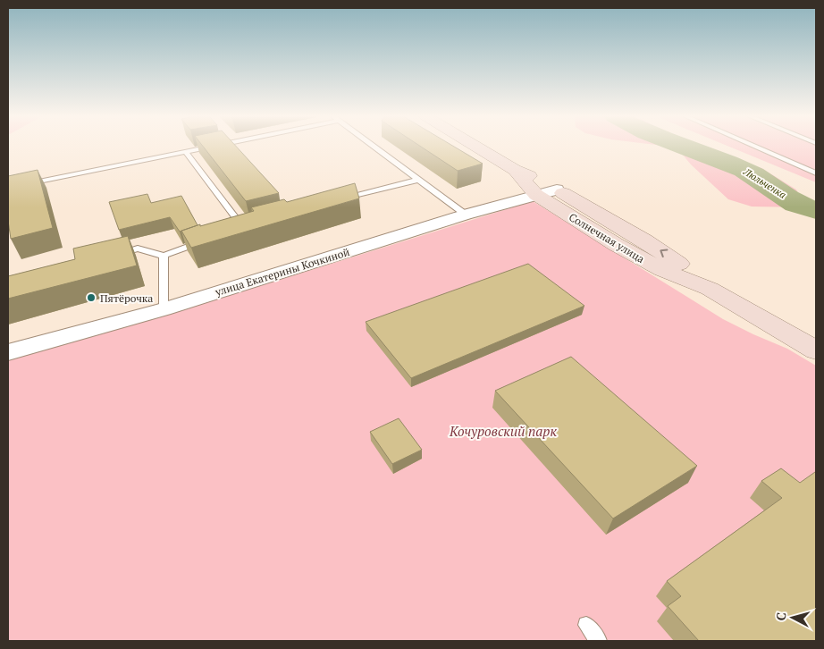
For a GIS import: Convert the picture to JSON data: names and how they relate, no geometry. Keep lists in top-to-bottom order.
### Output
{
  "streets": {
    "main road": ["Солнечная улица"],
    "street": ["улица Екатерины Кочкиной"]
  },
  "crossings": [
    ["Солнечная улица", "улица Екатерины Кочкиной"]
  ],
  "water": ["Люльченка"],
  "parks": ["Кочуровский парк"],
  "places": ["Пятёрочка"],
  "north": "left"
}
